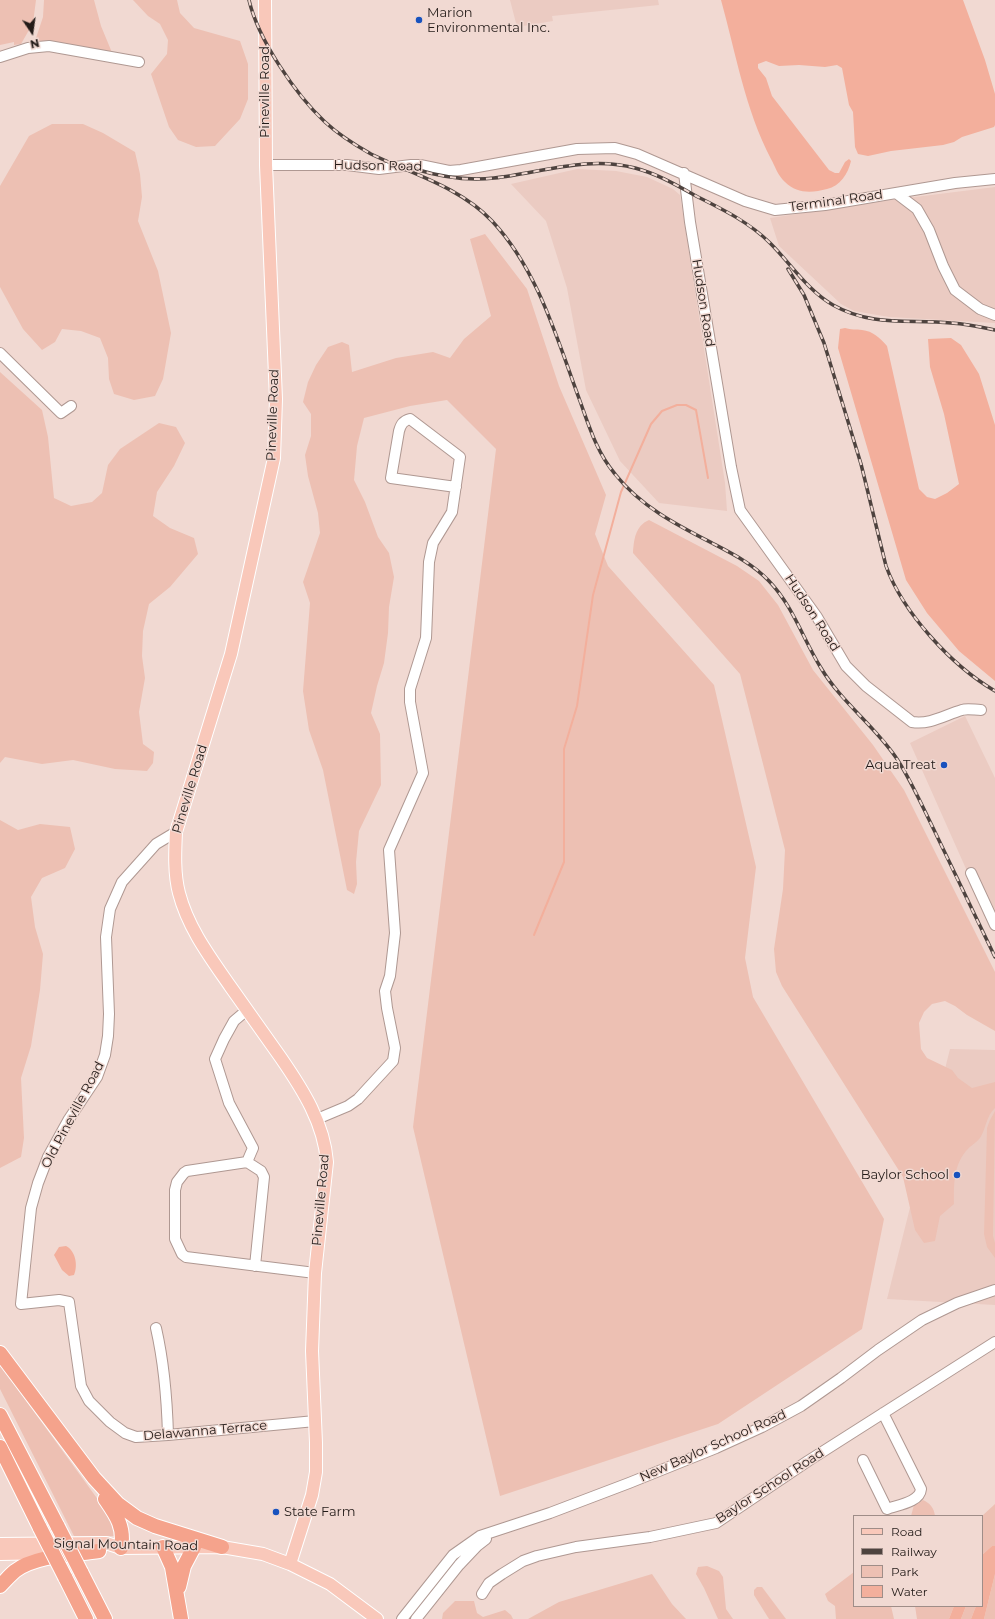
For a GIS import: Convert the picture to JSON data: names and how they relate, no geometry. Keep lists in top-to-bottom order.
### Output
{
  "streets": {
    "main road": ["Pineville Road", "Signal Mountain Road"],
    "street": [
      "Hudson Road",
      "Terminal Road",
      "Old Pineville Road",
      "Delawanna Terrace",
      "New Baylor School Road",
      "Baylor School Road"
    ]
  },
  "crossings": [
    ["Pineville Road", "Hudson Road"],
    ["Pineville Road", "Old Pineville Road"],
    ["Pineville Road", "Delawanna Terrace"],
    ["Pineville Road", "Signal Mountain Road"],
    ["Hudson Road", "Terminal Road"],
    ["Old Pineville Road", "Delawanna Terrace"]
  ],
  "places": [
    "Marion Environmental Inc.",
    "Aqua Treat",
    "Baylor School",
    "State Farm"
  ],
  "legend": [
    "Road",
    "Railway",
    "Park",
    "Water"
  ],
  "north": "bottom"
}
